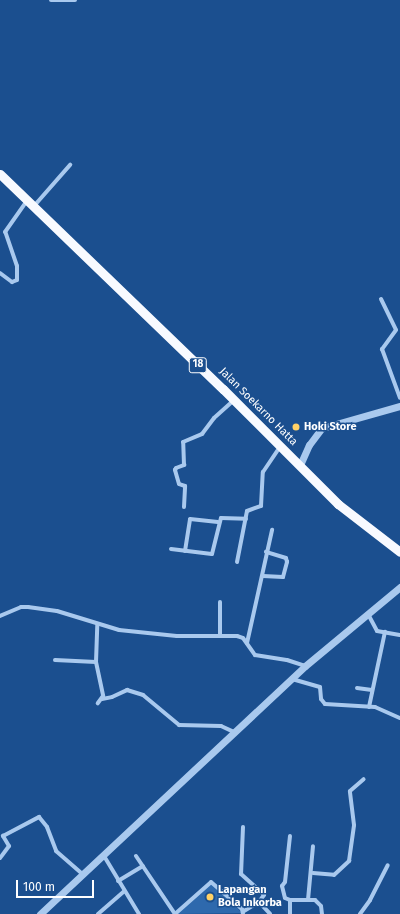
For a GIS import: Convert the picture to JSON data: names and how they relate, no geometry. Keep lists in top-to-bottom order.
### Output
{
  "streets": {
    "highway": ["18", "Jalan Soekarno Hatta"]
  },
  "places": ["Hoki Store", "Lapangan Bola Inkorba"],
  "scale_bar": "100 m"
}
